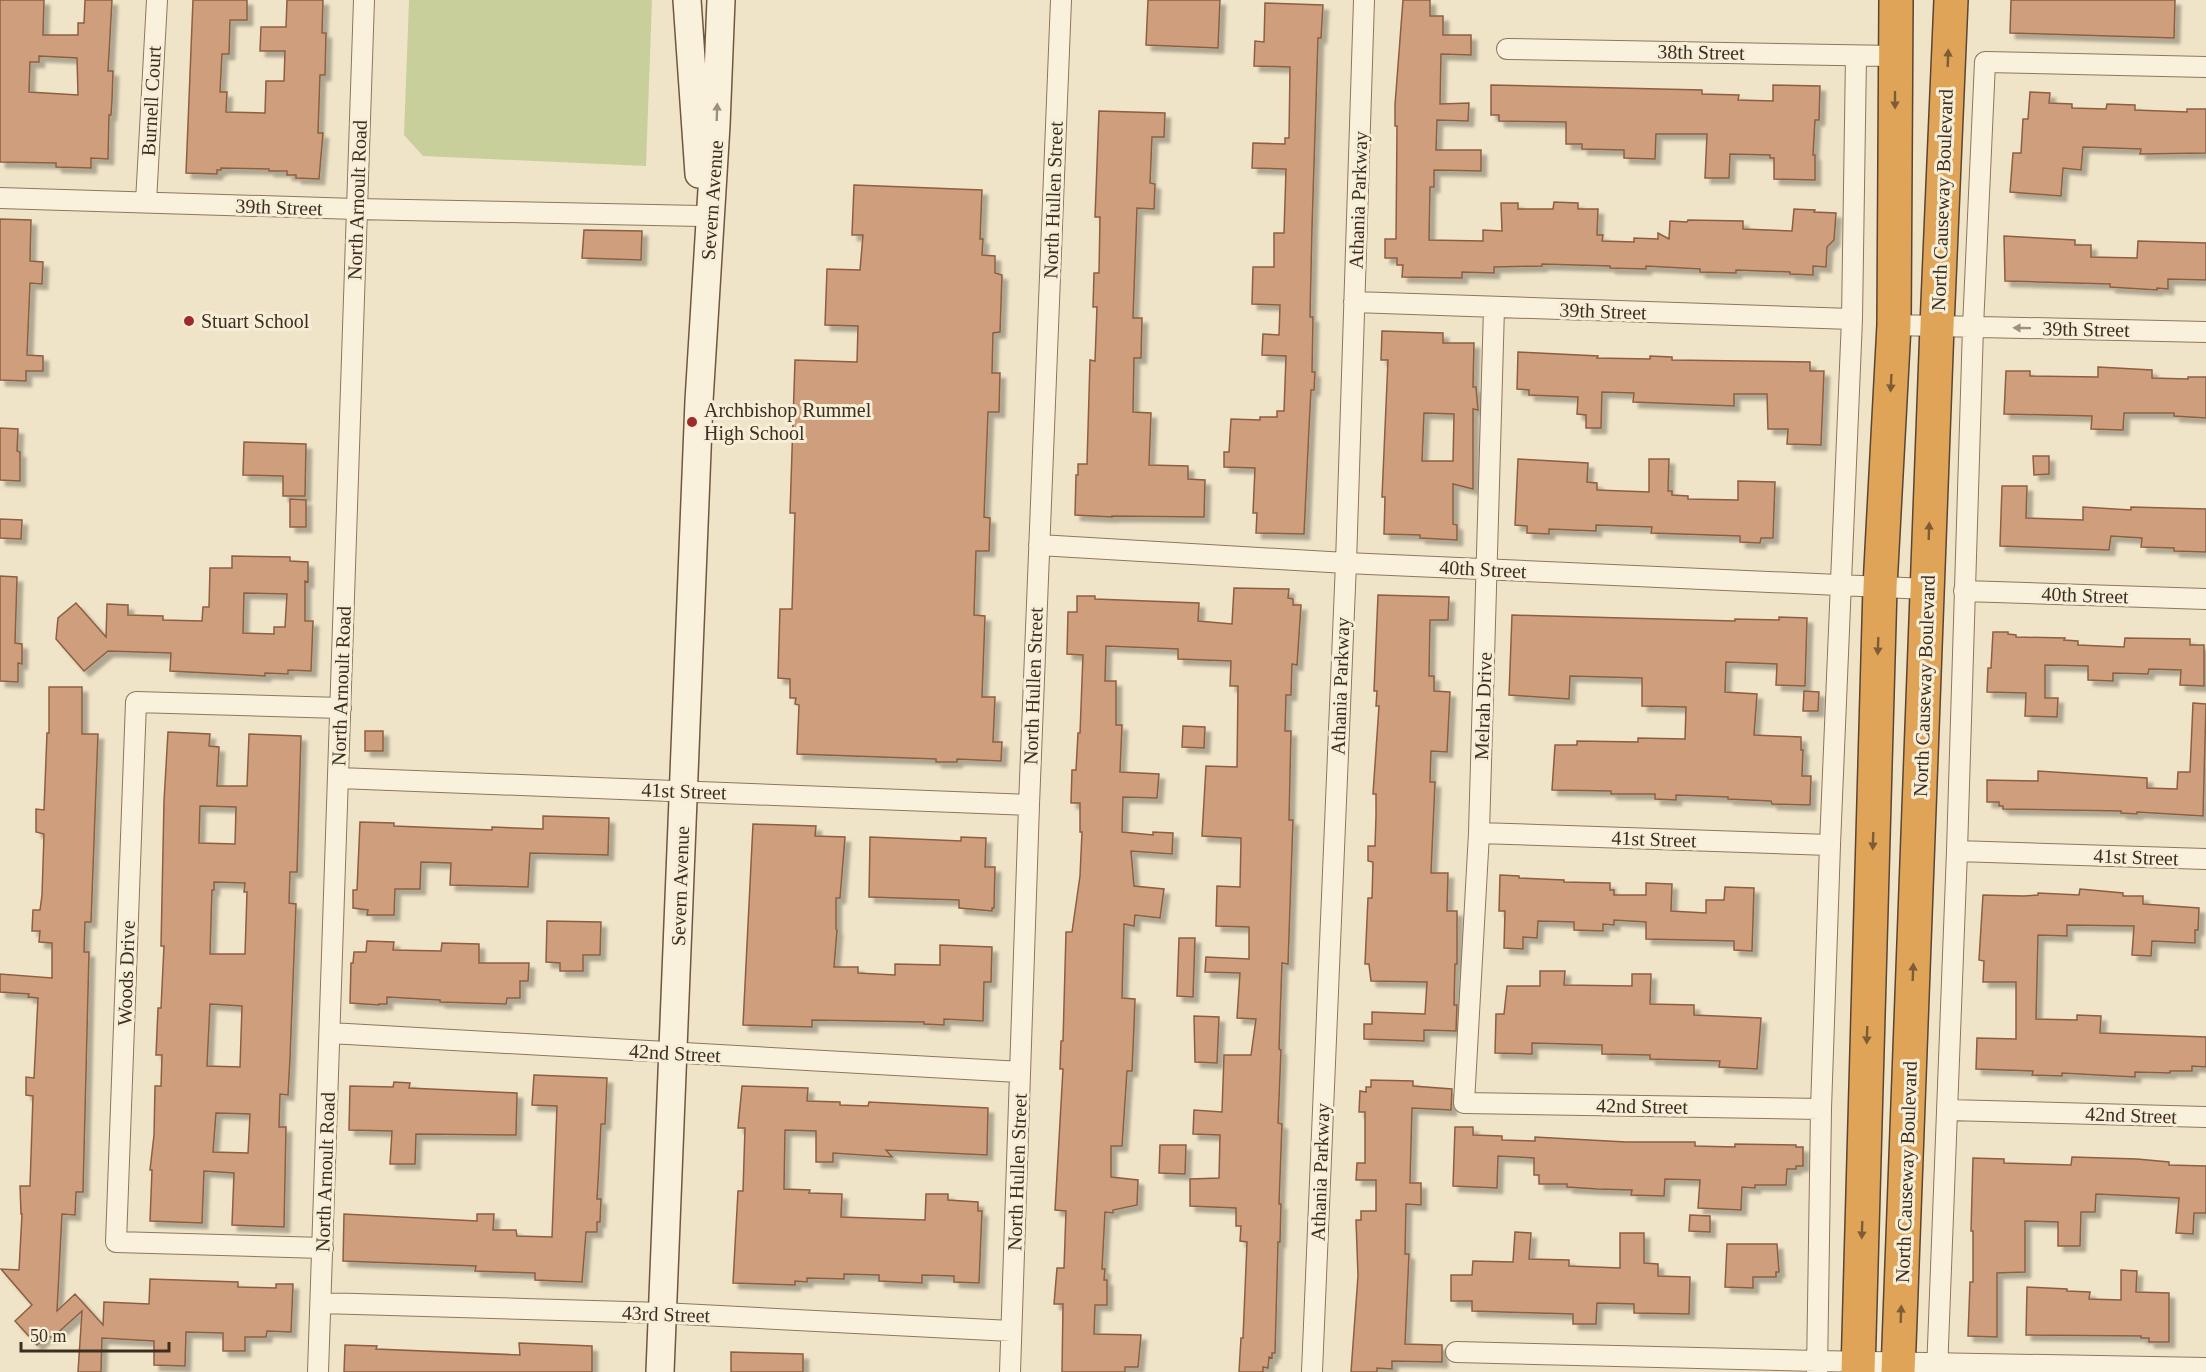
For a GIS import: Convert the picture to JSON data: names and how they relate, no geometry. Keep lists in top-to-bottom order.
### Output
{
  "streets": {
    "highway": ["North Causeway Boulevard"],
    "street": [
      "38th Street",
      "Burnell Court",
      "North Arnoult Road",
      "Severn Avenue",
      "North Hullen Street",
      "Athania Parkway",
      "39th Street",
      "40th Street",
      "Melrah Drive",
      "41st Street",
      "Woods Drive",
      "42nd Street",
      "43rd Street"
    ]
  },
  "crossings": [
    ["Burnell Court", "39th Street"],
    ["North Arnoult Road", "39th Street"],
    ["North Arnoult Road", "41st Street"],
    ["North Arnoult Road", "Woods Drive"],
    ["North Arnoult Road", "42nd Street"],
    ["North Arnoult Road", "43rd Street"],
    ["Severn Avenue", "39th Street"],
    ["Severn Avenue", "41st Street"],
    ["Severn Avenue", "42nd Street"],
    ["Severn Avenue", "43rd Street"],
    ["North Hullen Street", "40th Street"],
    ["North Hullen Street", "41st Street"],
    ["North Hullen Street", "42nd Street"],
    ["North Hullen Street", "43rd Street"],
    ["Athania Parkway", "39th Street"],
    ["Athania Parkway", "40th Street"],
    ["North Causeway Boulevard", "39th Street"],
    ["North Causeway Boulevard", "40th Street"],
    ["North Causeway Boulevard", "41st Street"],
    ["North Causeway Boulevard", "42nd Street"],
    ["39th Street", "Melrah Drive"],
    ["40th Street", "Melrah Drive"],
    ["Melrah Drive", "41st Street"],
    ["Melrah Drive", "42nd Street"]
  ],
  "places": ["Stuart School", "Archbishop Rummel High School"],
  "scale_bar": "50 m"
}
